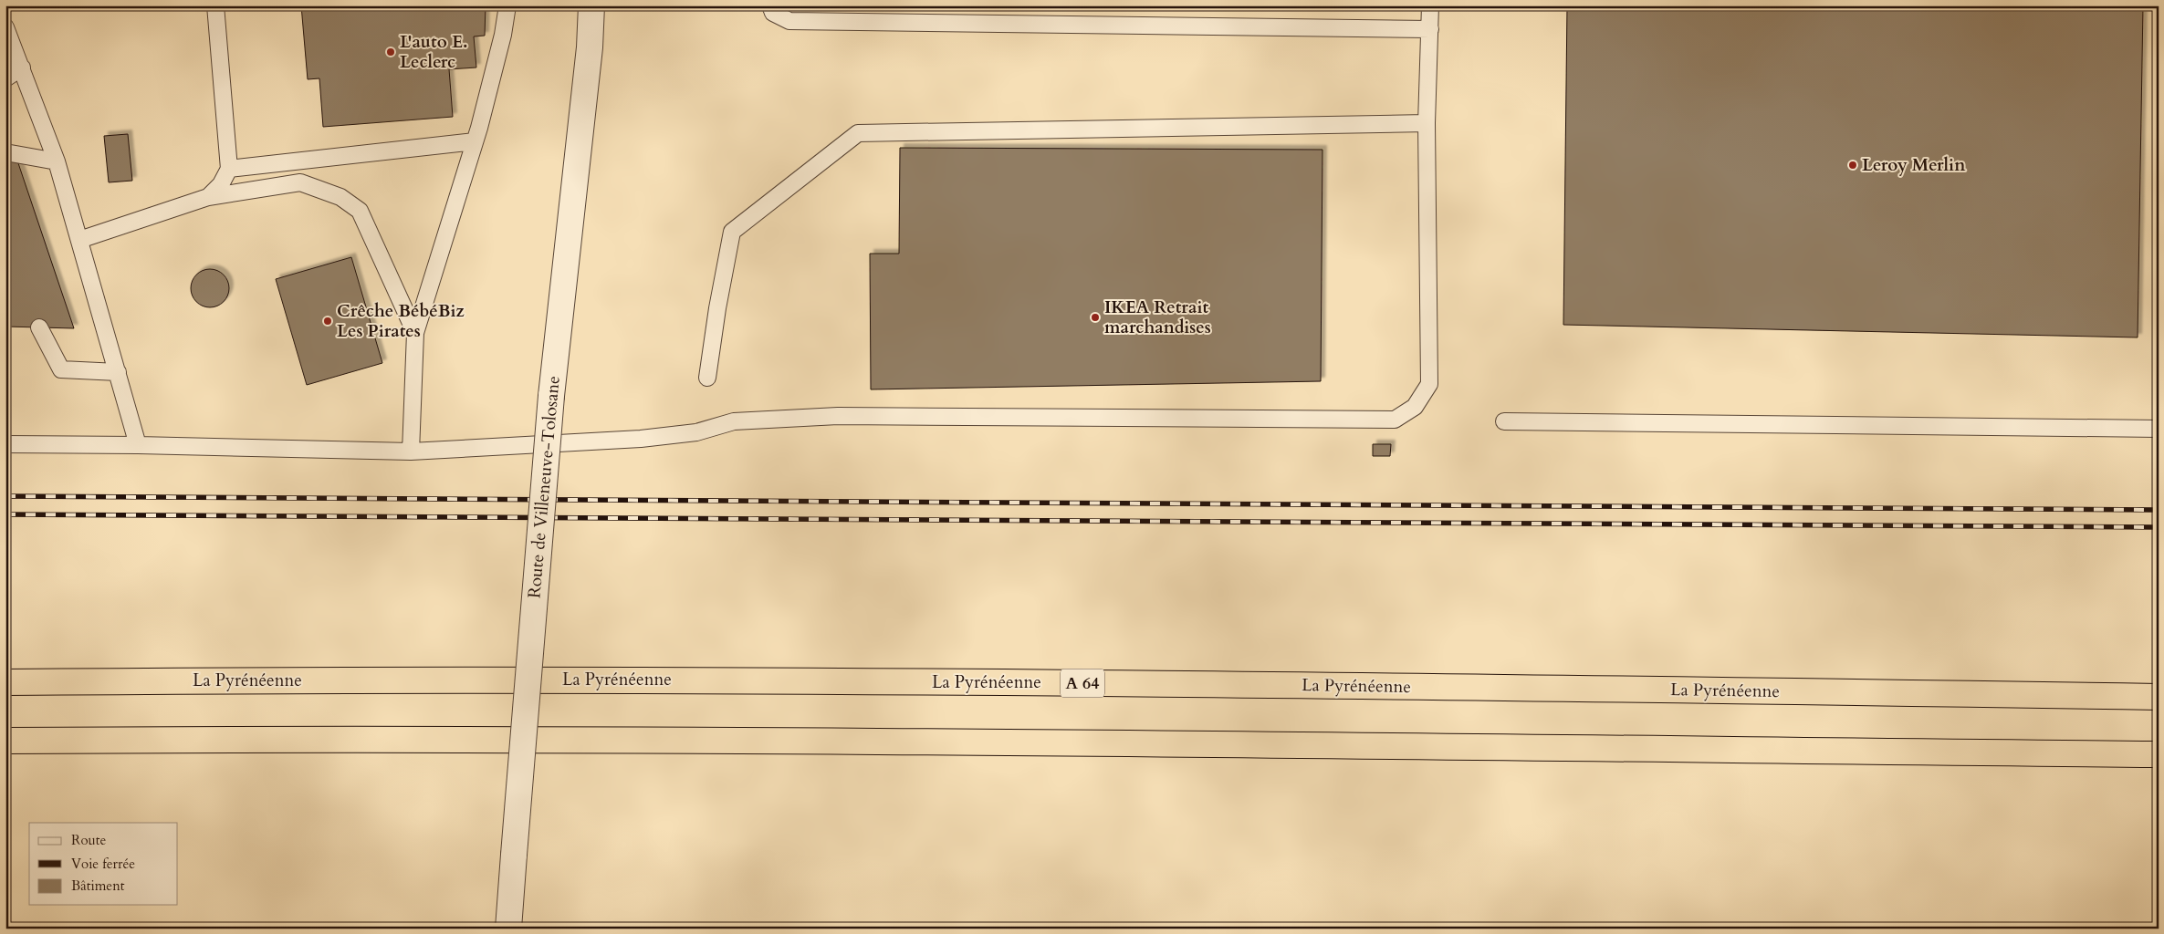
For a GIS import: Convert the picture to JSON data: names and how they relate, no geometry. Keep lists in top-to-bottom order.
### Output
{
  "streets": {
    "highway": ["La Pyrénéenne", "A 64"],
    "street": ["Route de Villeneuve-Tolosane"]
  },
  "places": [
    "L'auto E. Leclerc",
    "Leroy Merlin",
    "IKEA Retrait marchandises",
    "Crêche BébéBiz Les Pirates"
  ],
  "legend": ["Route", "Voie ferrée", "Bâtiment"]
}
